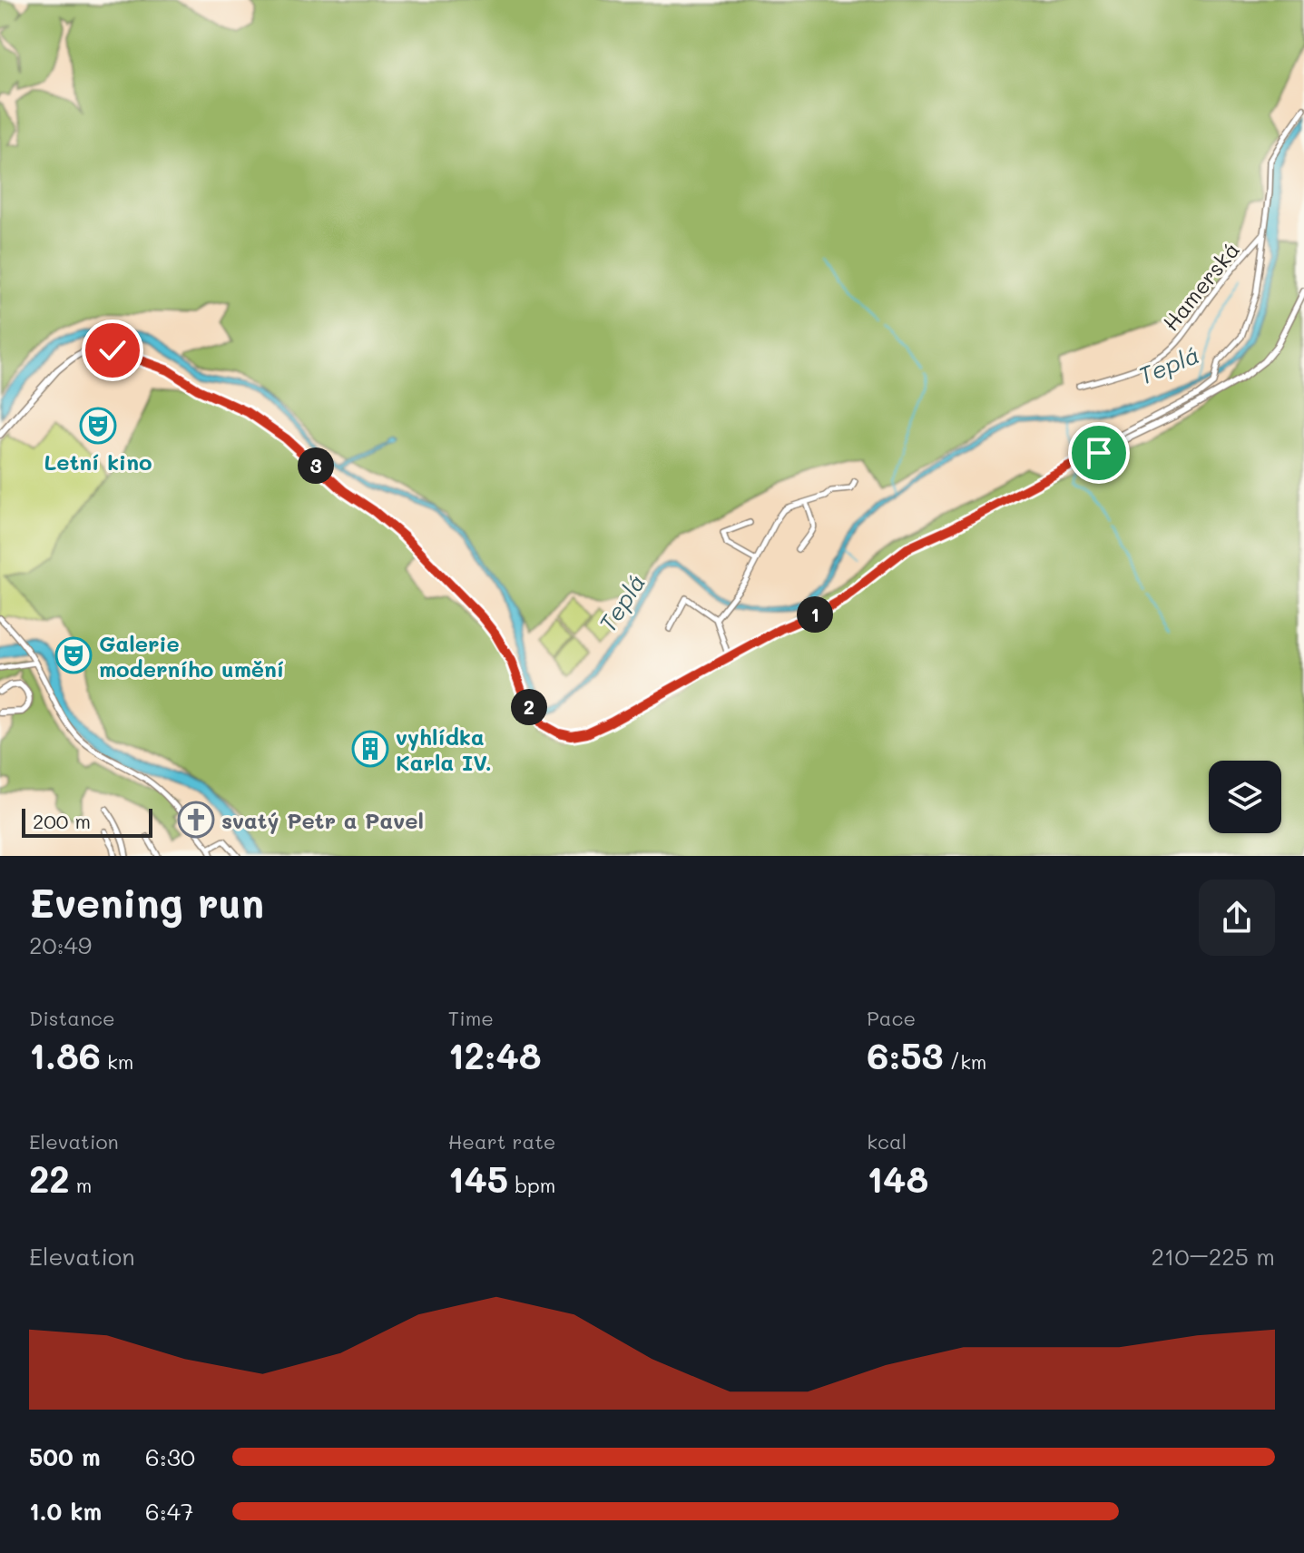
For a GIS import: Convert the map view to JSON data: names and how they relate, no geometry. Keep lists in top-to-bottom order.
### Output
{
  "streets": {
    "street": ["Hamerská"]
  },
  "water": ["Teplá"],
  "places": {
    "theatre": ["Letní kino", "Galerie moderního umění"],
    "building": ["vyhlídka Karla IV."],
    "church": ["svatý Petr a Pavel"]
  },
  "scale_bar": "200 m",
  "page": {
    "pins": ["3", "1", "2"],
    "scale": "200 m",
    "heading": ["Evening run", "20:49"],
    "stats": [
      ["Distance", "1.86 km"],
      ["Time", "12:48"],
      ["Pace", "6:53 /km"],
      ["Elevation", "22 m"],
      ["Heart rate", "145 bpm"],
      ["kcal", "148"]
    ],
    "chart": ["Elevation", "210–225 m"],
    "list": [
      {
        "name": "500 m",
        "note": "6:30"
      },
      {
        "name": "1.0 km",
        "note": "6:47"
      }
    ]
  }
}
